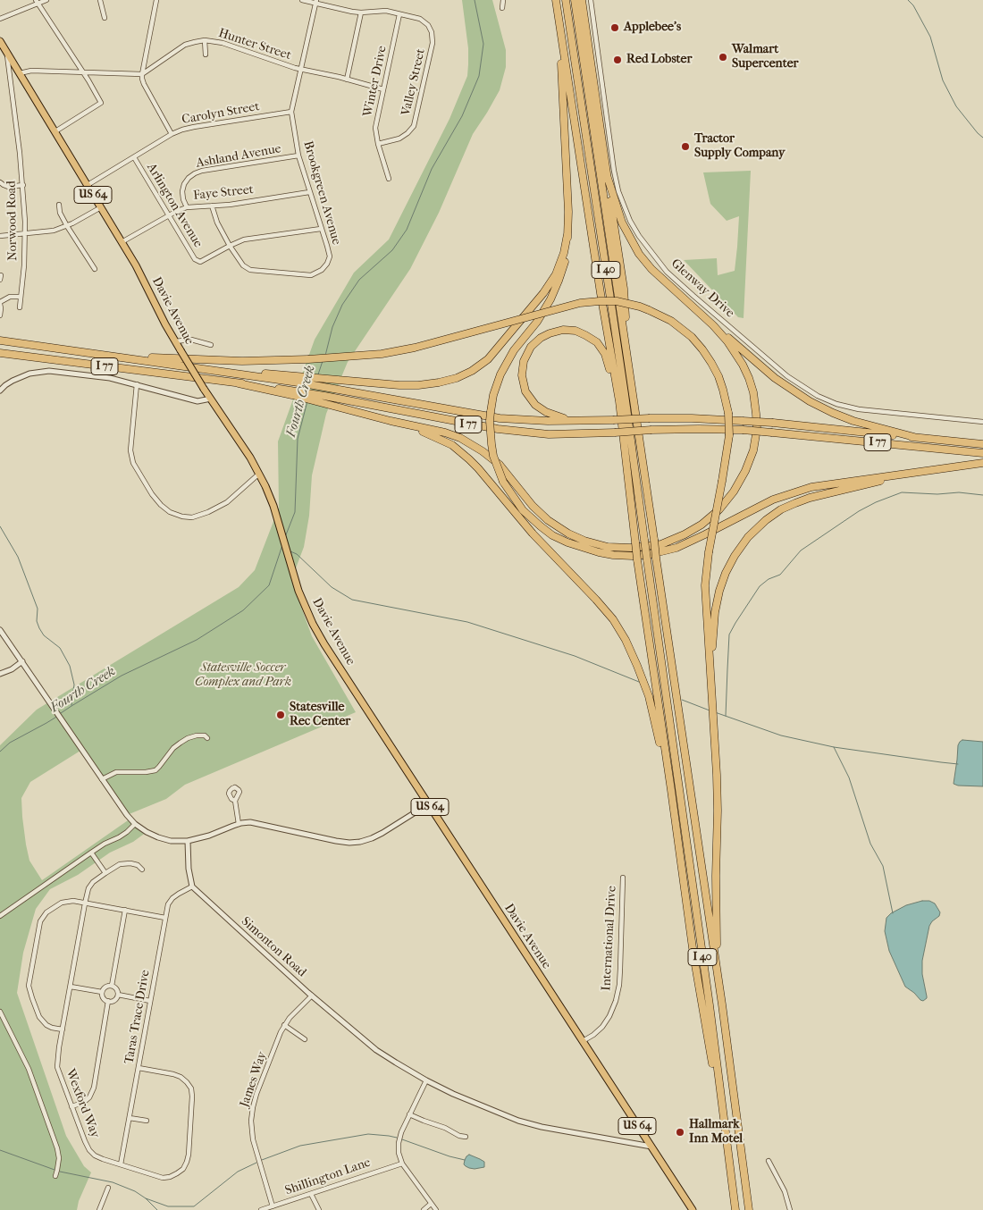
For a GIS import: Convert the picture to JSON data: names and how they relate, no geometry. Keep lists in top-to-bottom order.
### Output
{
  "streets": {
    "highway": ["I 40", "I 77"],
    "main road": ["US 64", "Davie Avenue"],
    "street": [
      "Hunter Street",
      "Winter Drive",
      "Valley Street",
      "Carolyn Street",
      "Ashland Avenue",
      "Faye Street",
      "Brookgreen Avenue",
      "Arlington Avenue",
      "Norwood Road",
      "Glenway Drive",
      "International Drive",
      "Simonton Road",
      "Taras Trace Drive",
      "James Way",
      "Wexford Way",
      "Shillington Lane"
    ]
  },
  "crossings": [
    ["Hunter Street", "Winter Drive"],
    ["Hunter Street", "Brookgreen Avenue"],
    ["Winter Drive", "Valley Street"],
    ["Valley Street", "Brookgreen Avenue"],
    ["Carolyn Street", "Brookgreen Avenue"],
    ["Carolyn Street", "Arlington Avenue"],
    ["Carolyn Street", "Davie Avenue"],
    ["Ashland Avenue", "Faye Street"],
    ["Ashland Avenue", "Brookgreen Avenue"],
    ["Faye Street", "Brookgreen Avenue"],
    ["Faye Street", "Arlington Avenue"],
    ["Faye Street", "Davie Avenue"],
    ["Brookgreen Avenue", "Arlington Avenue"],
    ["Norwood Road", "Davie Avenue"],
    ["Davie Avenue", "International Drive"],
    ["Davie Avenue", "Simonton Road"],
    ["Simonton Road", "Taras Trace Drive"],
    ["Simonton Road", "James Way"],
    ["Taras Trace Drive", "Wexford Way"],
    ["James Way", "Shillington Lane"]
  ],
  "water": ["Fourth Creek"],
  "parks": ["Statesville Soccer Complex and Park"],
  "places": [
    "Applebee's",
    "Walmart Supercenter",
    "Red Lobster",
    "Tractor Supply Company",
    "Statesville Rec Center",
    "Hallmark Inn Motel"
  ]
}
